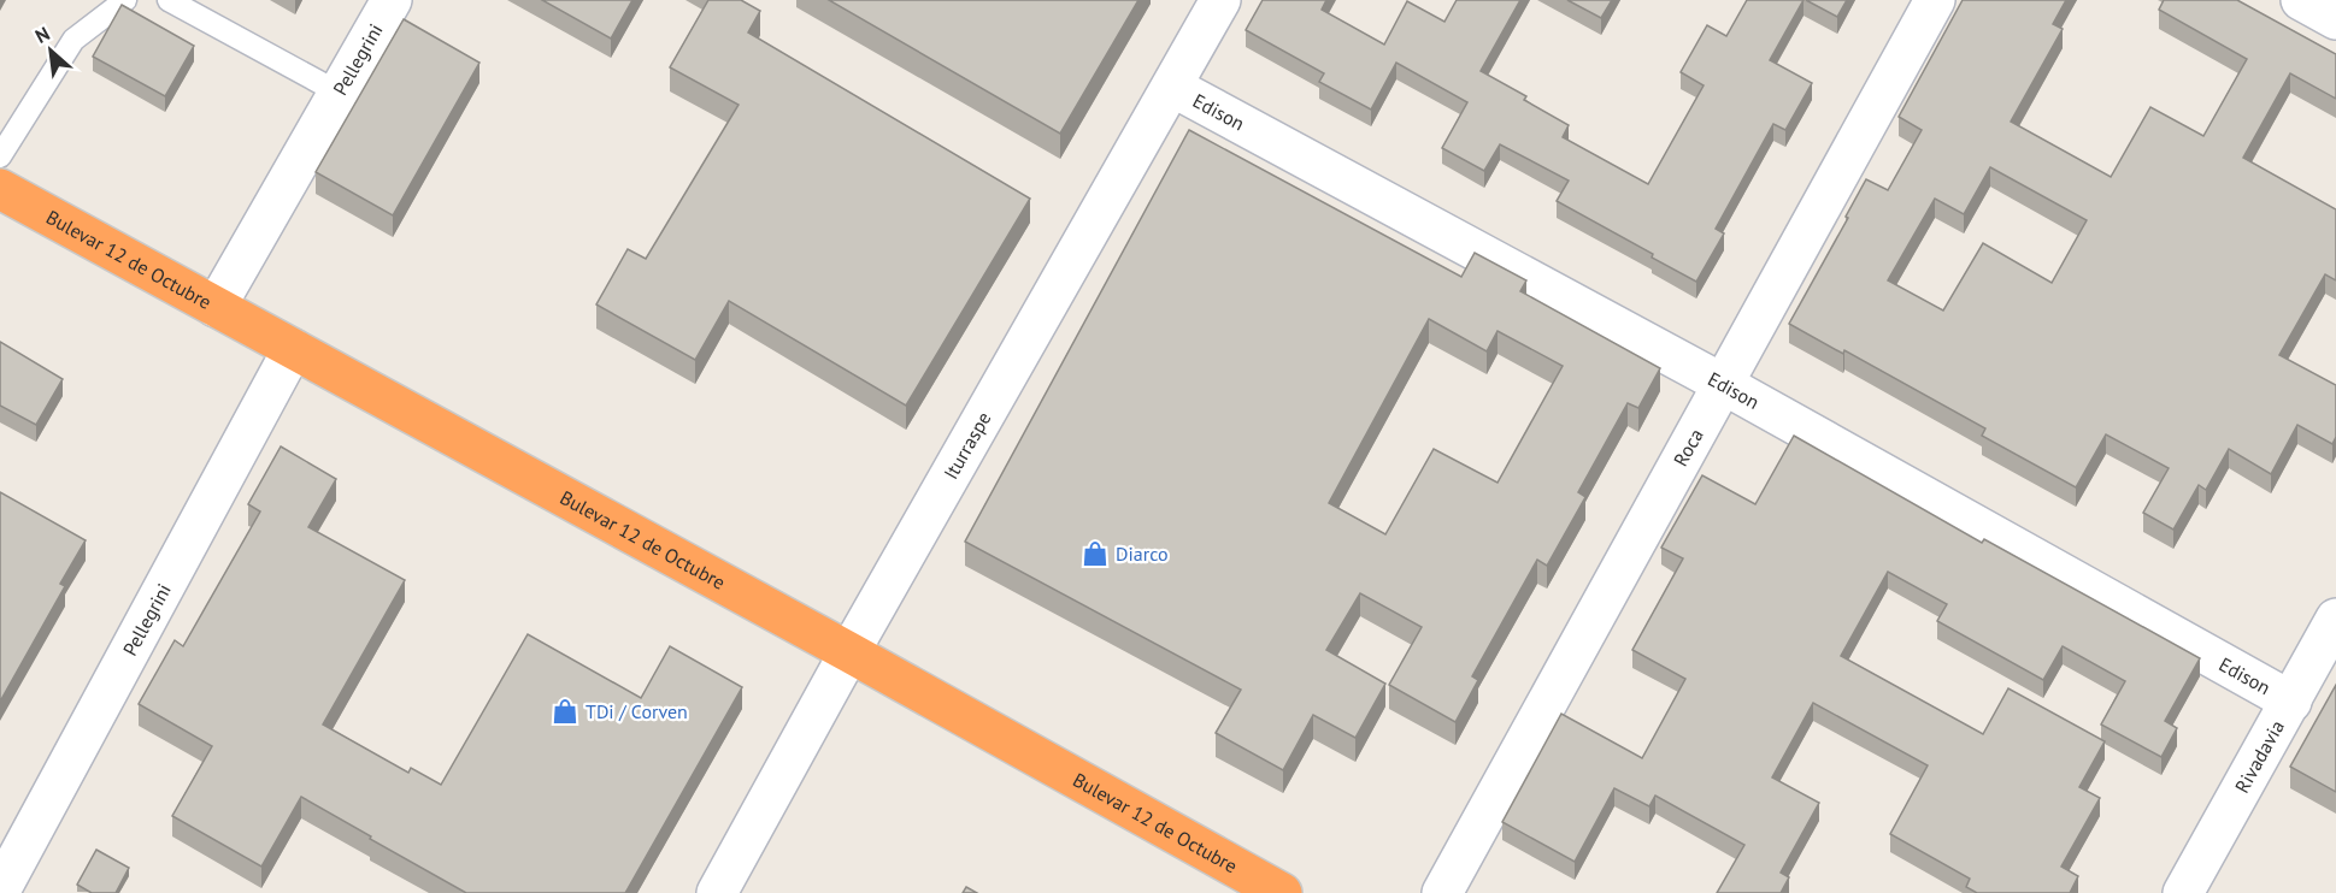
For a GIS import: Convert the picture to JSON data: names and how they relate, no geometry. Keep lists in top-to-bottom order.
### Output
{
  "streets": {
    "highway": ["Bulevar 12 de Octubre"],
    "street": [
      "Pellegrini",
      "Edison",
      "Iturraspe",
      "Roca",
      "Rivadavia"
    ]
  },
  "crossings": [
    ["Pellegrini", "Bulevar 12 de Octubre"],
    ["Edison", "Iturraspe"],
    ["Edison", "Roca"],
    ["Edison", "Rivadavia"],
    ["Bulevar 12 de Octubre", "Iturraspe"]
  ],
  "places": {
    "shop": ["Diarco", "TDi / Corven"]
  },
  "north": "top left"
}
